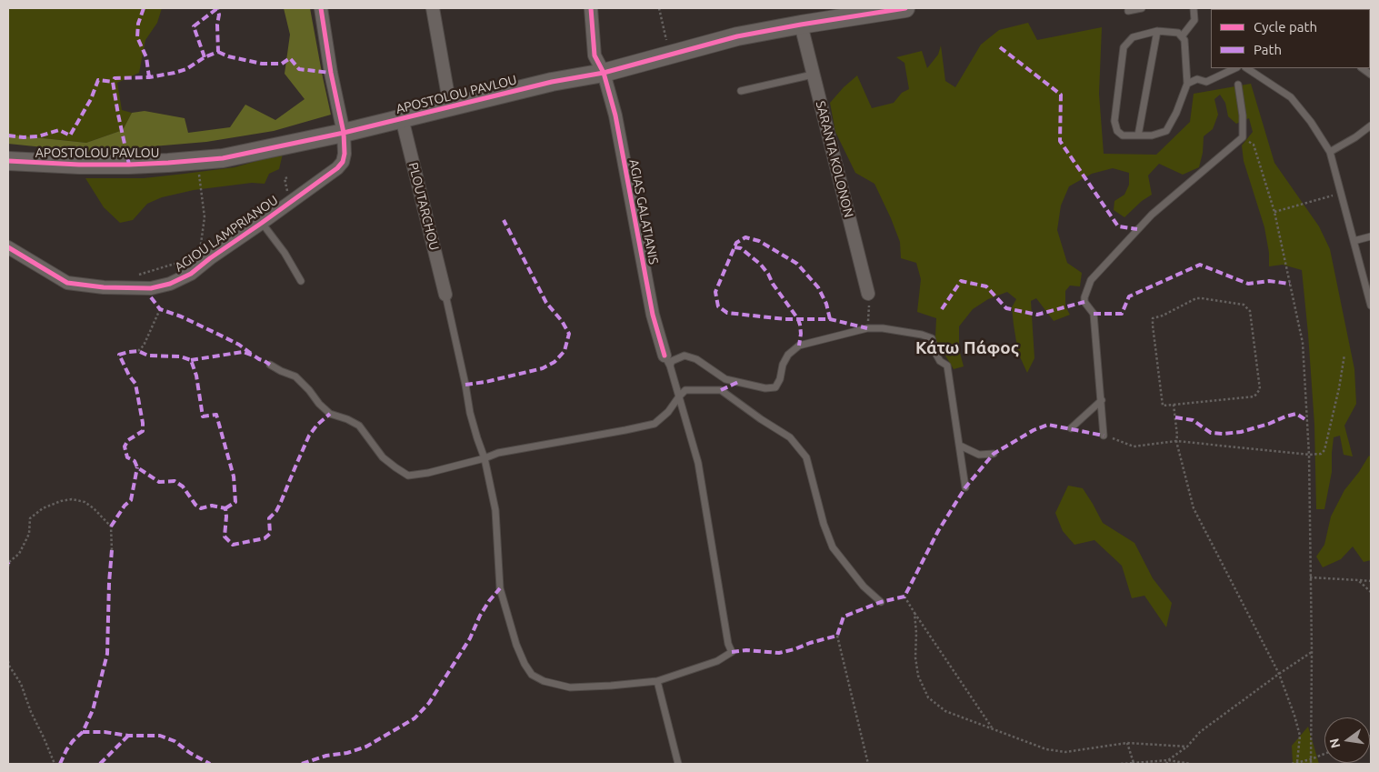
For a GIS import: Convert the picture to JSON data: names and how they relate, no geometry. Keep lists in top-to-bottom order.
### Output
{
  "streets": {
    "main road": ["APOSTOLOU PAVLOU"],
    "street": [
      "SARANTA KOLONON",
      "PLOUTARCHOU",
      "AGIAS GALATIANIS",
      "AGIOU LAMPRIANOU"
    ]
  },
  "crossings": [
    ["APOSTOLOU PAVLOU", "SARANTA KOLONON"],
    ["APOSTOLOU PAVLOU", "PLOUTARCHOU"],
    ["APOSTOLOU PAVLOU", "AGIAS GALATIANIS"],
    ["APOSTOLOU PAVLOU", "AGIOU LAMPRIANOU"]
  ],
  "districts": ["Κάτω Πάφος"],
  "legend": ["Cycle path", "Path"],
  "north": "left"
}
